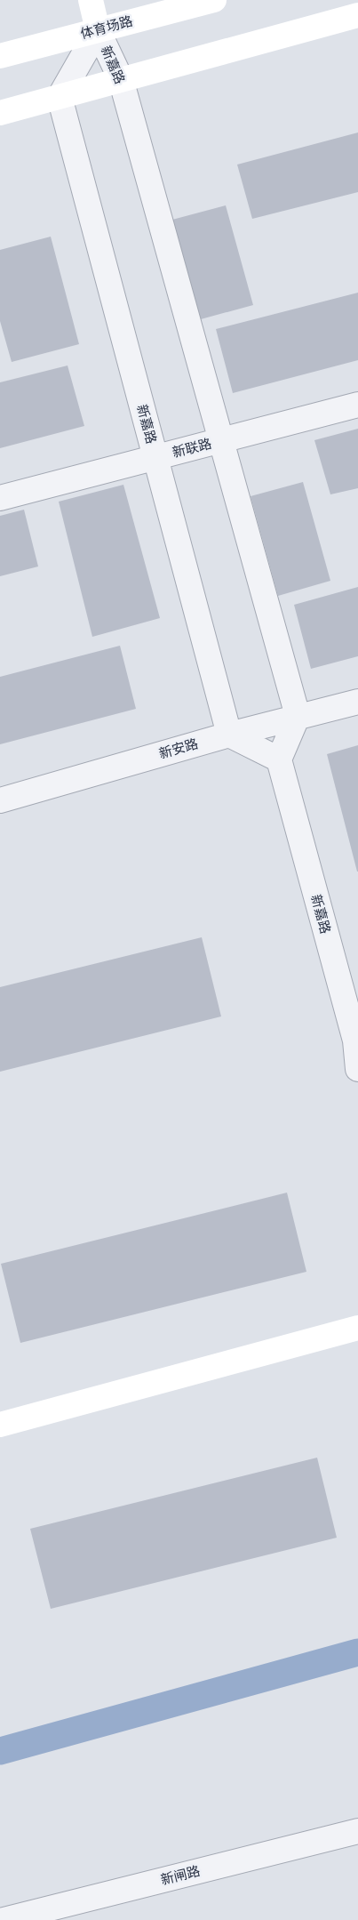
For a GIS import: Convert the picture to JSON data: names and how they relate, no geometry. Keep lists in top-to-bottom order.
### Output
{
  "streets": {
    "main road": ["体育场路"],
    "street": [
      "新嘉路",
      "新联路",
      "新安路",
      "新闸路"
    ]
  },
  "crossings": [
    ["体育场路", "新嘉路"],
    ["新嘉路", "新联路"],
    ["新嘉路", "新安路"]
  ]
}
